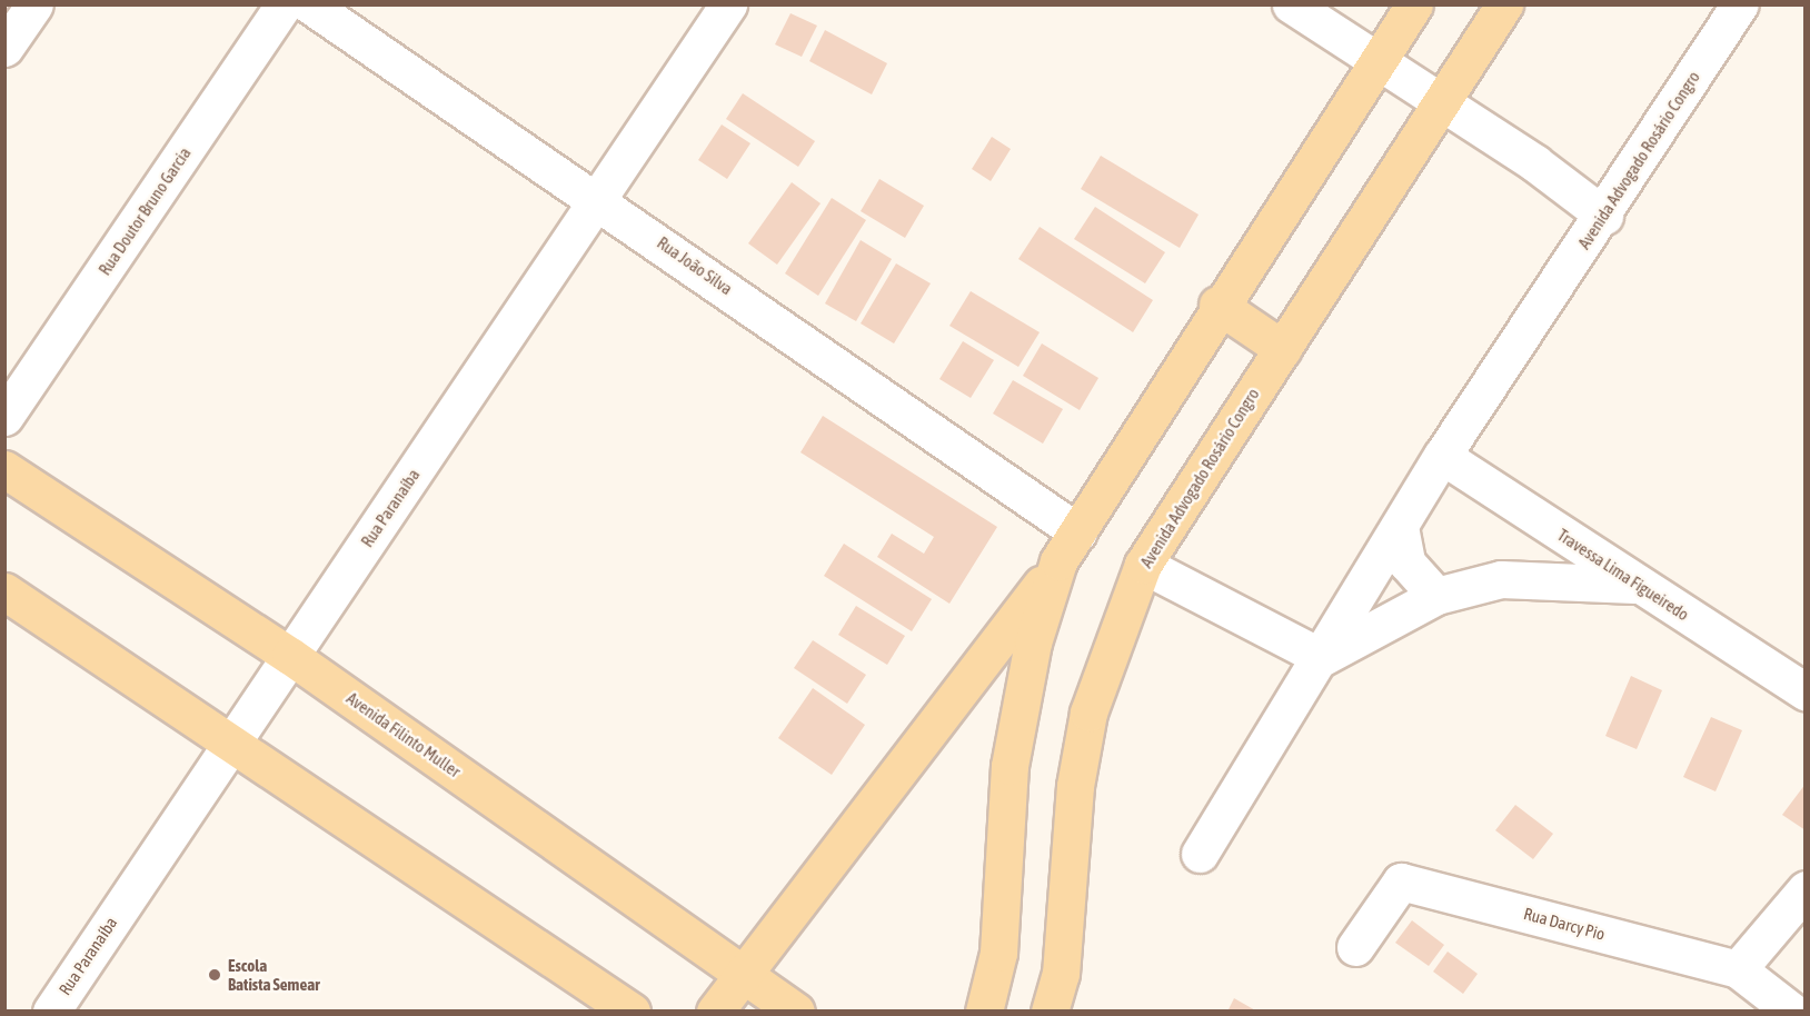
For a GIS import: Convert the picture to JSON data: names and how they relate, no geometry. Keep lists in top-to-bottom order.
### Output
{
  "streets": {
    "main road": ["Avenida Advogado Rosário Congro", "Avenida Filinto Muller"],
    "street": [
      "Rua Doutor Bruno Garcia",
      "Rua João Silva",
      "Rua Paranaíba",
      "Travessa Lima Figueiredo",
      "Rua Darcy Pio"
    ]
  },
  "crossings": [
    ["Avenida Advogado Rosário Congro", "Travessa Lima Figueiredo"],
    ["Rua João Silva", "Rua Paranaíba"],
    ["Rua Paranaíba", "Avenida Filinto Muller"]
  ],
  "places": ["Escola Batista Semear"]
}
